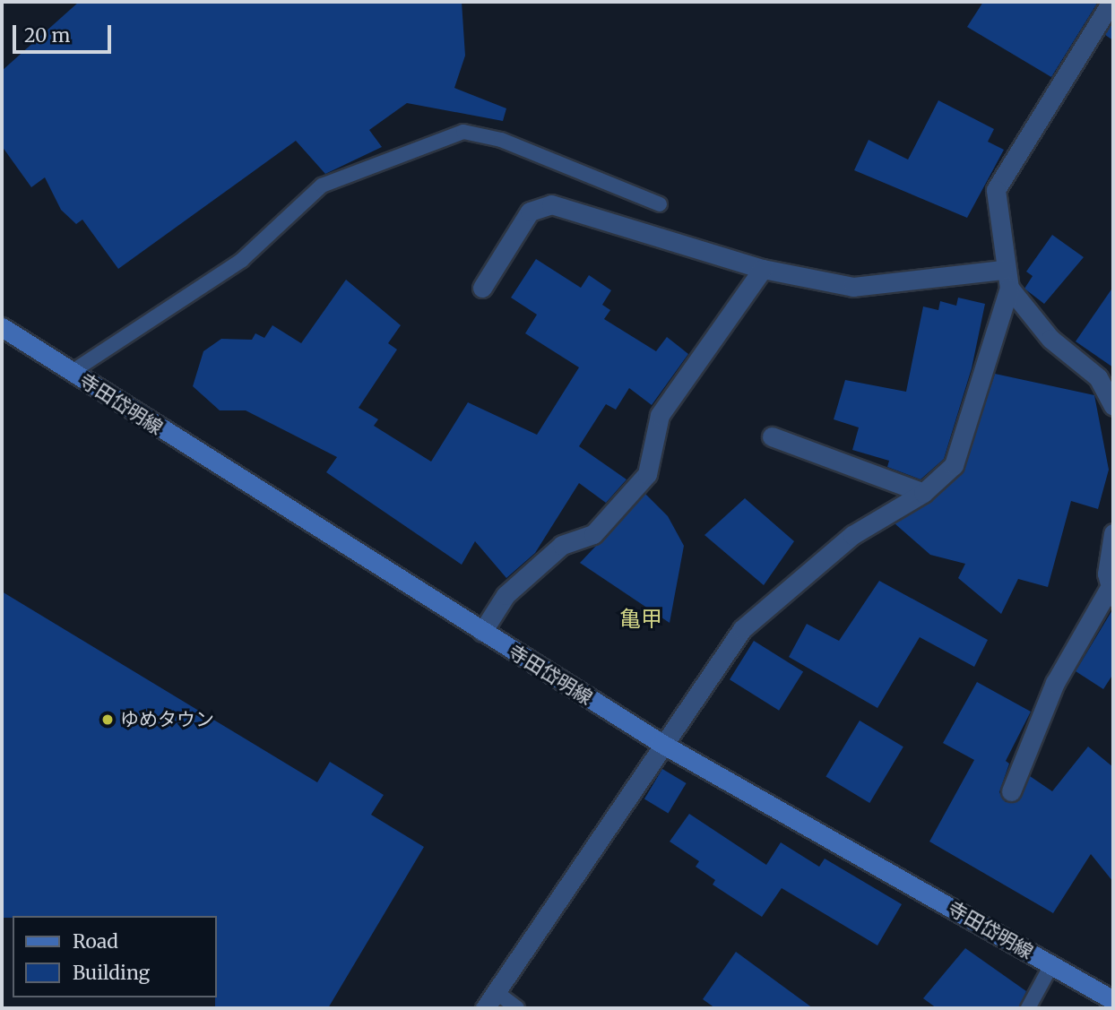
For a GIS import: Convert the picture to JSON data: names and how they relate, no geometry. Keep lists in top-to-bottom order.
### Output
{
  "streets": {
    "main road": ["寺田岱明線"]
  },
  "districts": ["亀甲"],
  "places": ["ゆめタウン"],
  "legend": ["Road", "Building"],
  "scale_bar": "20 m"
}
